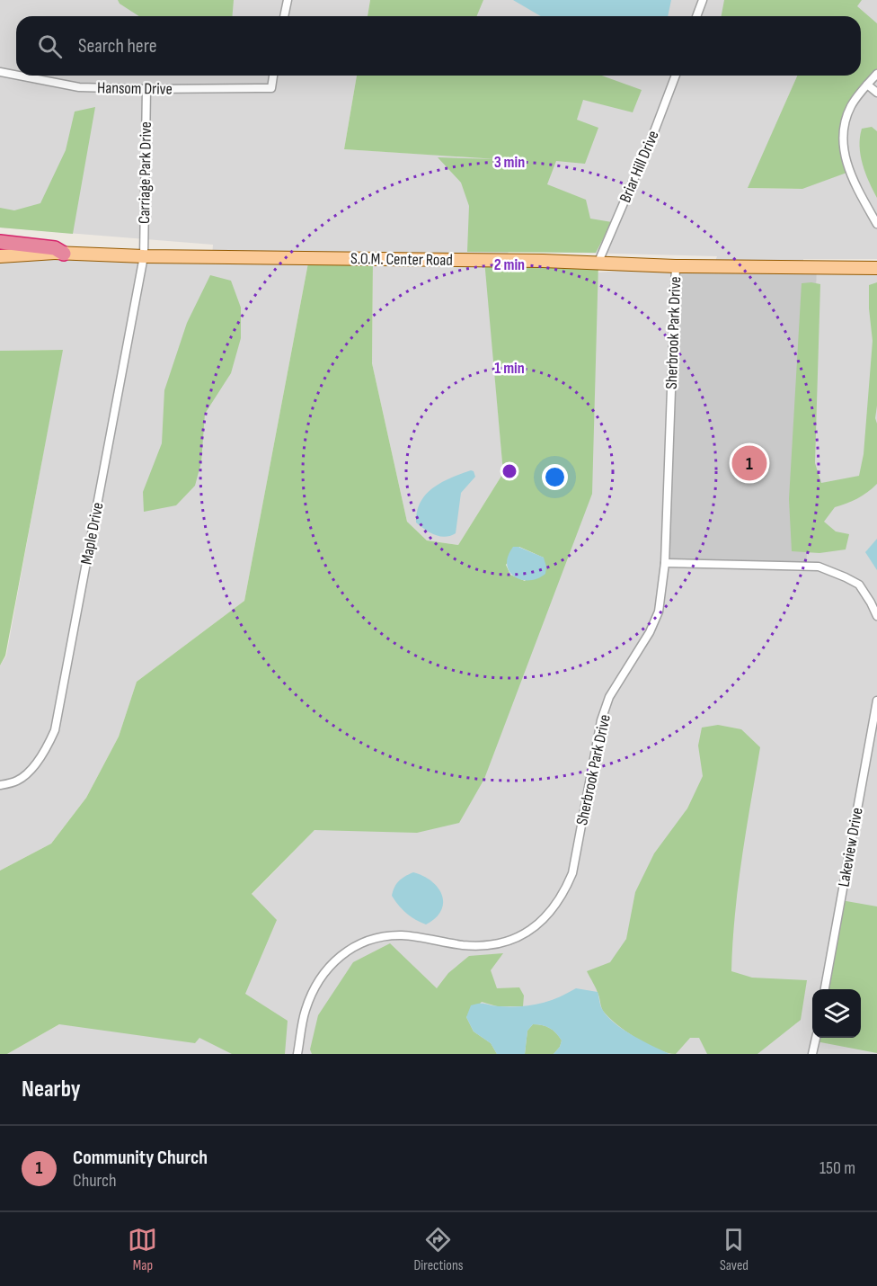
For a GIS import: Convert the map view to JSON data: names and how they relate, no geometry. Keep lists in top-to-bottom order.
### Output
{
  "streets": {
    "main road": ["S.O.M. Center Road"],
    "street": [
      "Hansom Drive",
      "Briar Hill Drive",
      "Carriage Park Drive",
      "Sherbrook Park Drive",
      "Maple Drive",
      "Lakeview Drive"
    ]
  },
  "crossings": [
    ["Hansom Drive", "Carriage Park Drive"],
    ["Briar Hill Drive", "S.O.M. Center Road"],
    ["Carriage Park Drive", "S.O.M. Center Road"],
    ["Carriage Park Drive", "Maple Drive"],
    ["S.O.M. Center Road", "Sherbrook Park Drive"],
    ["S.O.M. Center Road", "Maple Drive"]
  ],
  "page": {
    "search": "Search here",
    "pins": "1",
    "heading": "Nearby",
    "list": [
      {
        "mark": "1",
        "name": "Community Church",
        "note": "Church",
        "value": "150 m"
      }
    ],
    "nav": ["Map", "Directions", "Saved"]
  },
  "rings": ["3 min", "2 min", "1 min"]
}
